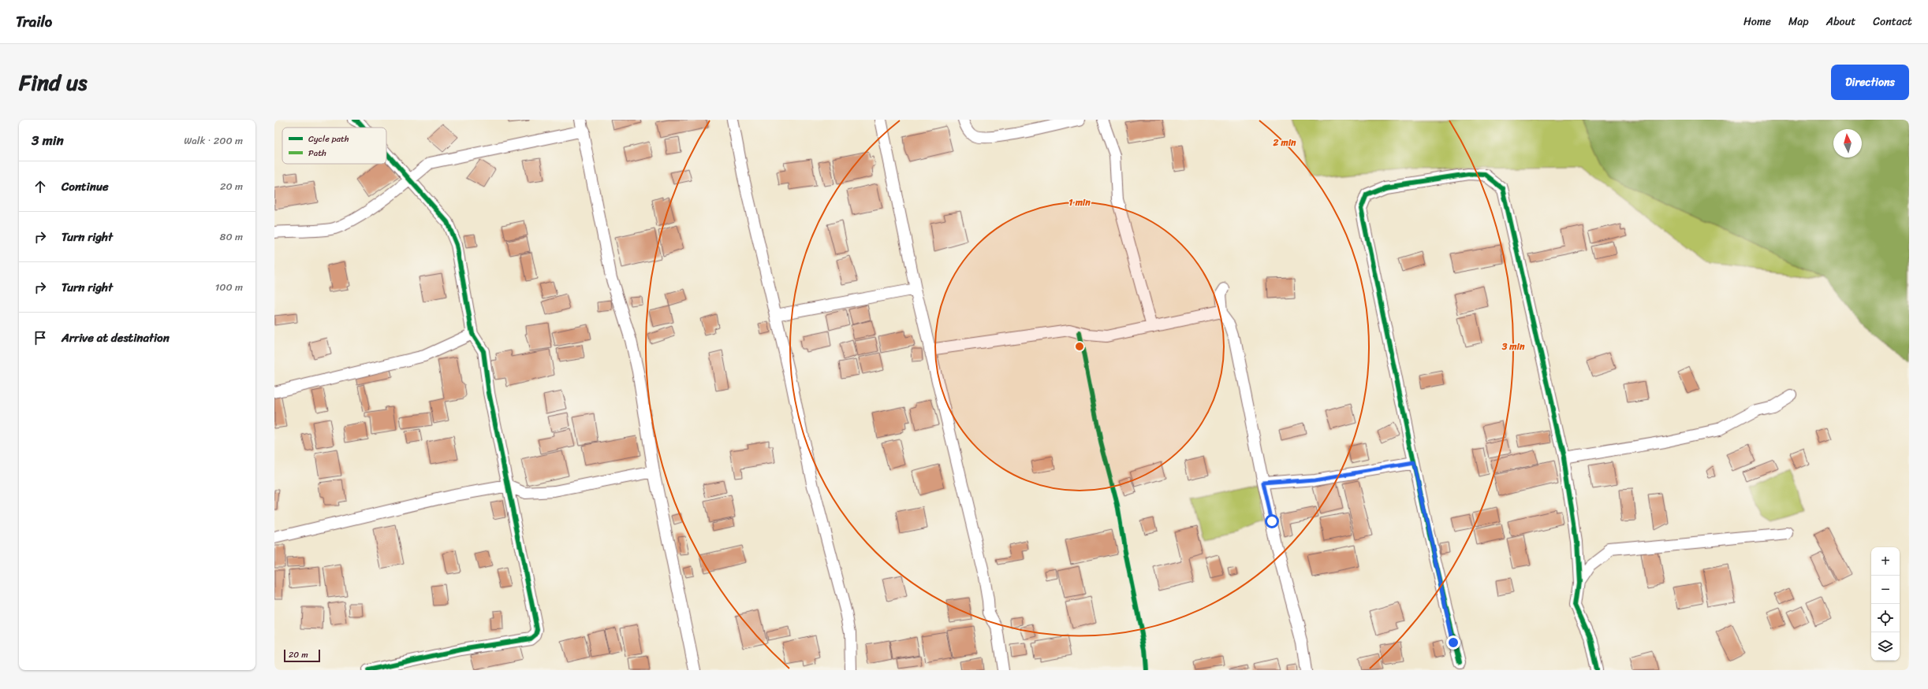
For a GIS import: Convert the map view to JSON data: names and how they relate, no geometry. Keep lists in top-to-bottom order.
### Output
{
  "legend": ["Cycle path", "Path"],
  "scale_bar": "20 m",
  "north": "top",
  "page": {
    "header": "Trailo",
    "nav": [
      "Home",
      "Map",
      "About",
      "Contact"
    ],
    "title": "Find us",
    "buttons": "Directions",
    "heading": ["3 min", "Walk · 200 m"],
    "list": [
      ["Continue", "20 m"],
      ["Turn right", "80 m"],
      ["Turn right", "100 m"],
      "Arrive at destination"
    ],
    "map_buttons": ["+", "−"],
    "scale": "20 m"
  },
  "rings": ["2 min", "1 min", "3 min"]
}
